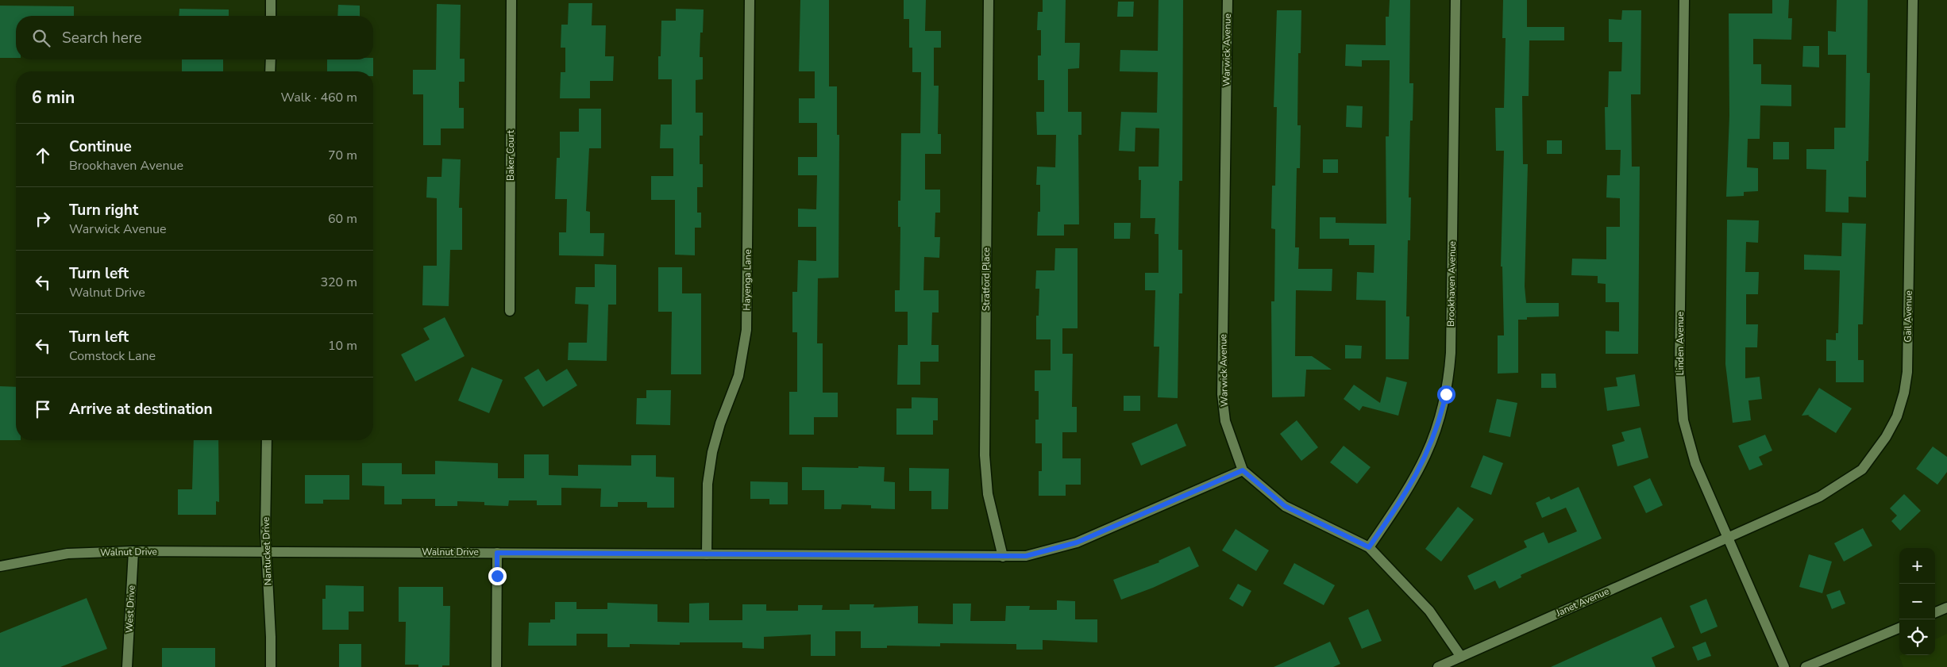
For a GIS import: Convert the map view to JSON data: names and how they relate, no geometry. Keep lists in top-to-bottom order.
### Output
{
  "streets": {
    "street": [
      "Warwick Avenue",
      "Baker Court",
      "Stratford Place",
      "Hayenga Lane",
      "Brookhaven Avenue",
      "Gail Avenue",
      "Linden Avenue",
      "Nantucket Drive",
      "Walnut Drive",
      "Janet Avenue",
      "West Drive"
    ]
  },
  "crossings": [
    ["Warwick Avenue", "Walnut Drive"],
    ["Stratford Place", "Walnut Drive"],
    ["Hayenga Lane", "Walnut Drive"],
    ["Gail Avenue", "Linden Avenue"],
    ["Gail Avenue", "Janet Avenue"],
    ["Linden Avenue", "Janet Avenue"],
    ["Nantucket Drive", "Walnut Drive"],
    ["Walnut Drive", "West Drive"]
  ],
  "page": {
    "search": "Search here",
    "heading": ["6 min", "Walk · 460 m"],
    "list": [
      ["Continue", "Brookhaven Avenue", "70 m"],
      ["Turn right", "Warwick Avenue", "60 m"],
      ["Turn left", "Walnut Drive", "320 m"],
      ["Turn left", "Comstock Lane", "10 m"],
      "Arrive at destination"
    ],
    "map_buttons": ["+", "−"]
  }
}
